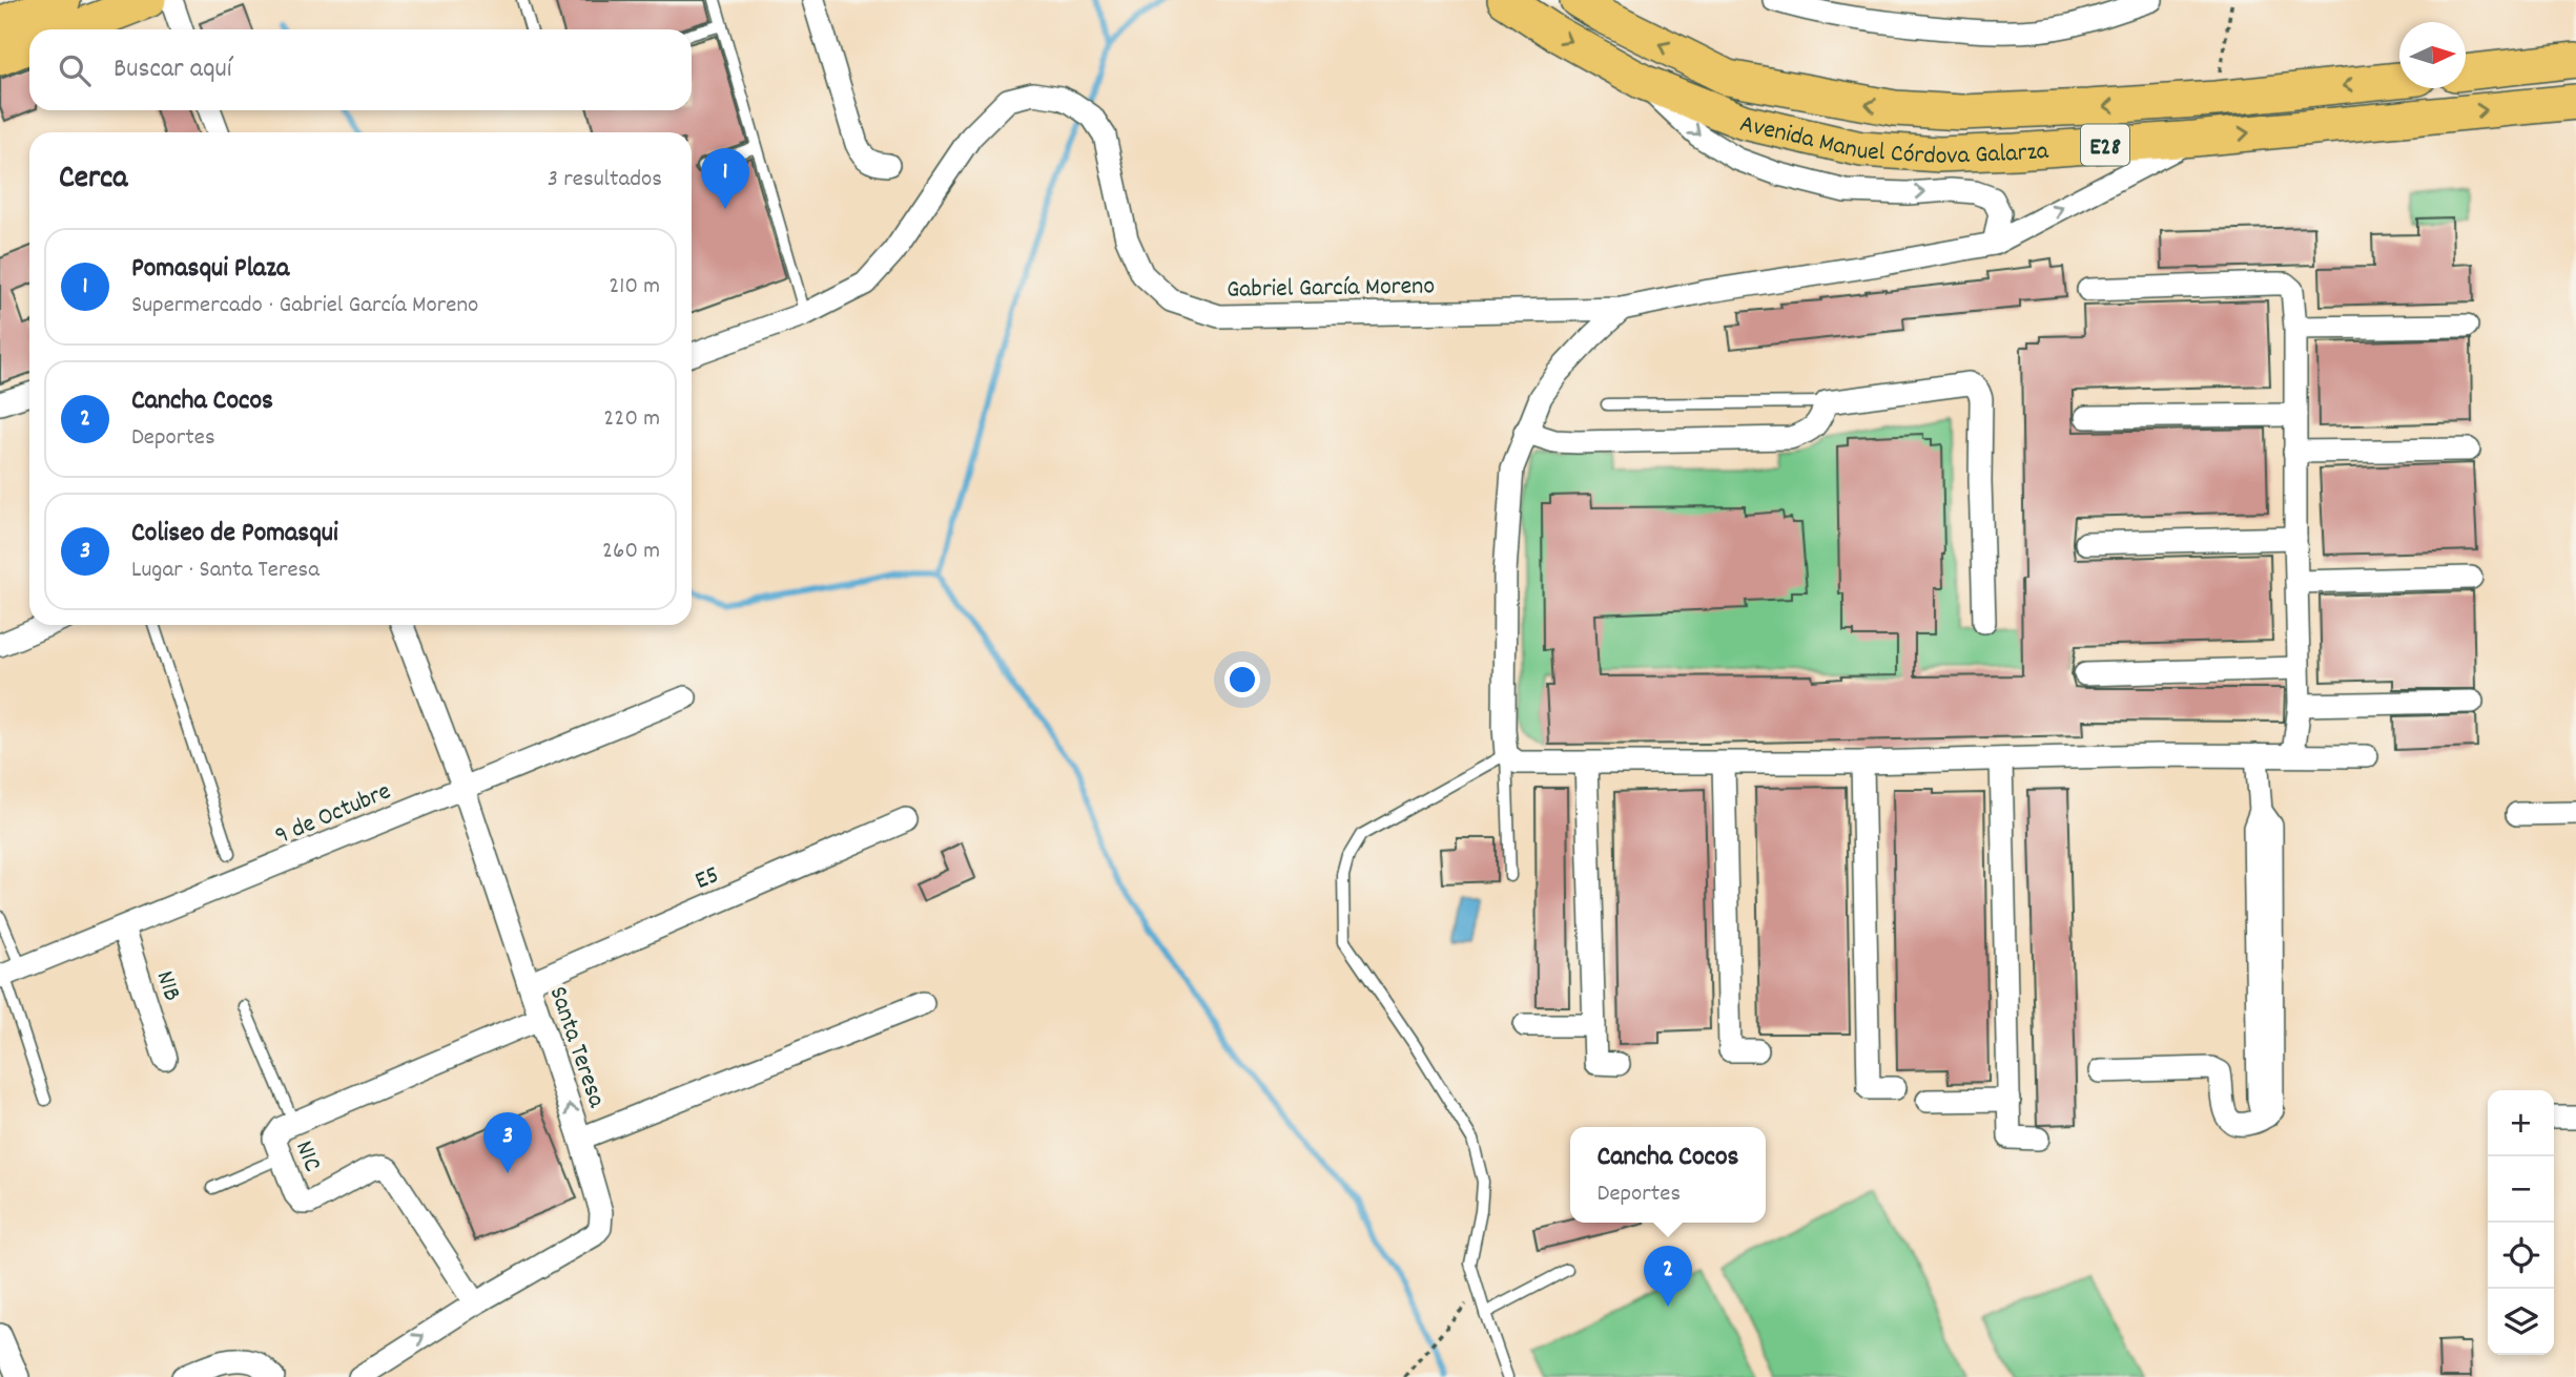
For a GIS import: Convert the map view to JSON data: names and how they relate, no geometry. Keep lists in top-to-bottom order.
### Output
{
  "streets": {
    "main road": ["Avenida Manuel Córdova Galarza", "E28"],
    "street": [
      "Gabriel García Moreno",
      "9 de Octubre",
      "E5",
      "N1B",
      "Santa Teresa",
      "N1C"
    ]
  },
  "crossings": [
    ["Avenida Manuel Córdova Galarza", "Gabriel García Moreno"],
    ["9 de Octubre", "N1B"],
    ["9 de Octubre", "Santa Teresa"],
    ["E5", "Santa Teresa"],
    ["Santa Teresa", "N1C"]
  ],
  "north": "right",
  "page": {
    "search": "Buscar aquí",
    "heading": ["Cerca", "3 resultados"],
    "pins": ["1", "3", "2"],
    "list": [
      {
        "mark": "1",
        "name": "Pomasqui Plaza",
        "note": "Supermercado · Gabriel García Moreno",
        "value": "210 m"
      },
      {
        "mark": "2",
        "name": "Cancha Cocos",
        "note": "Deportes",
        "value": "220 m"
      },
      {
        "mark": "3",
        "name": "Coliseo de Pomasqui",
        "note": "Lugar · Santa Teresa",
        "value": "260 m"
      }
    ],
    "map_buttons": ["+", "−"],
    "popup": ["Cancha Cocos", "Deportes"]
  }
}
